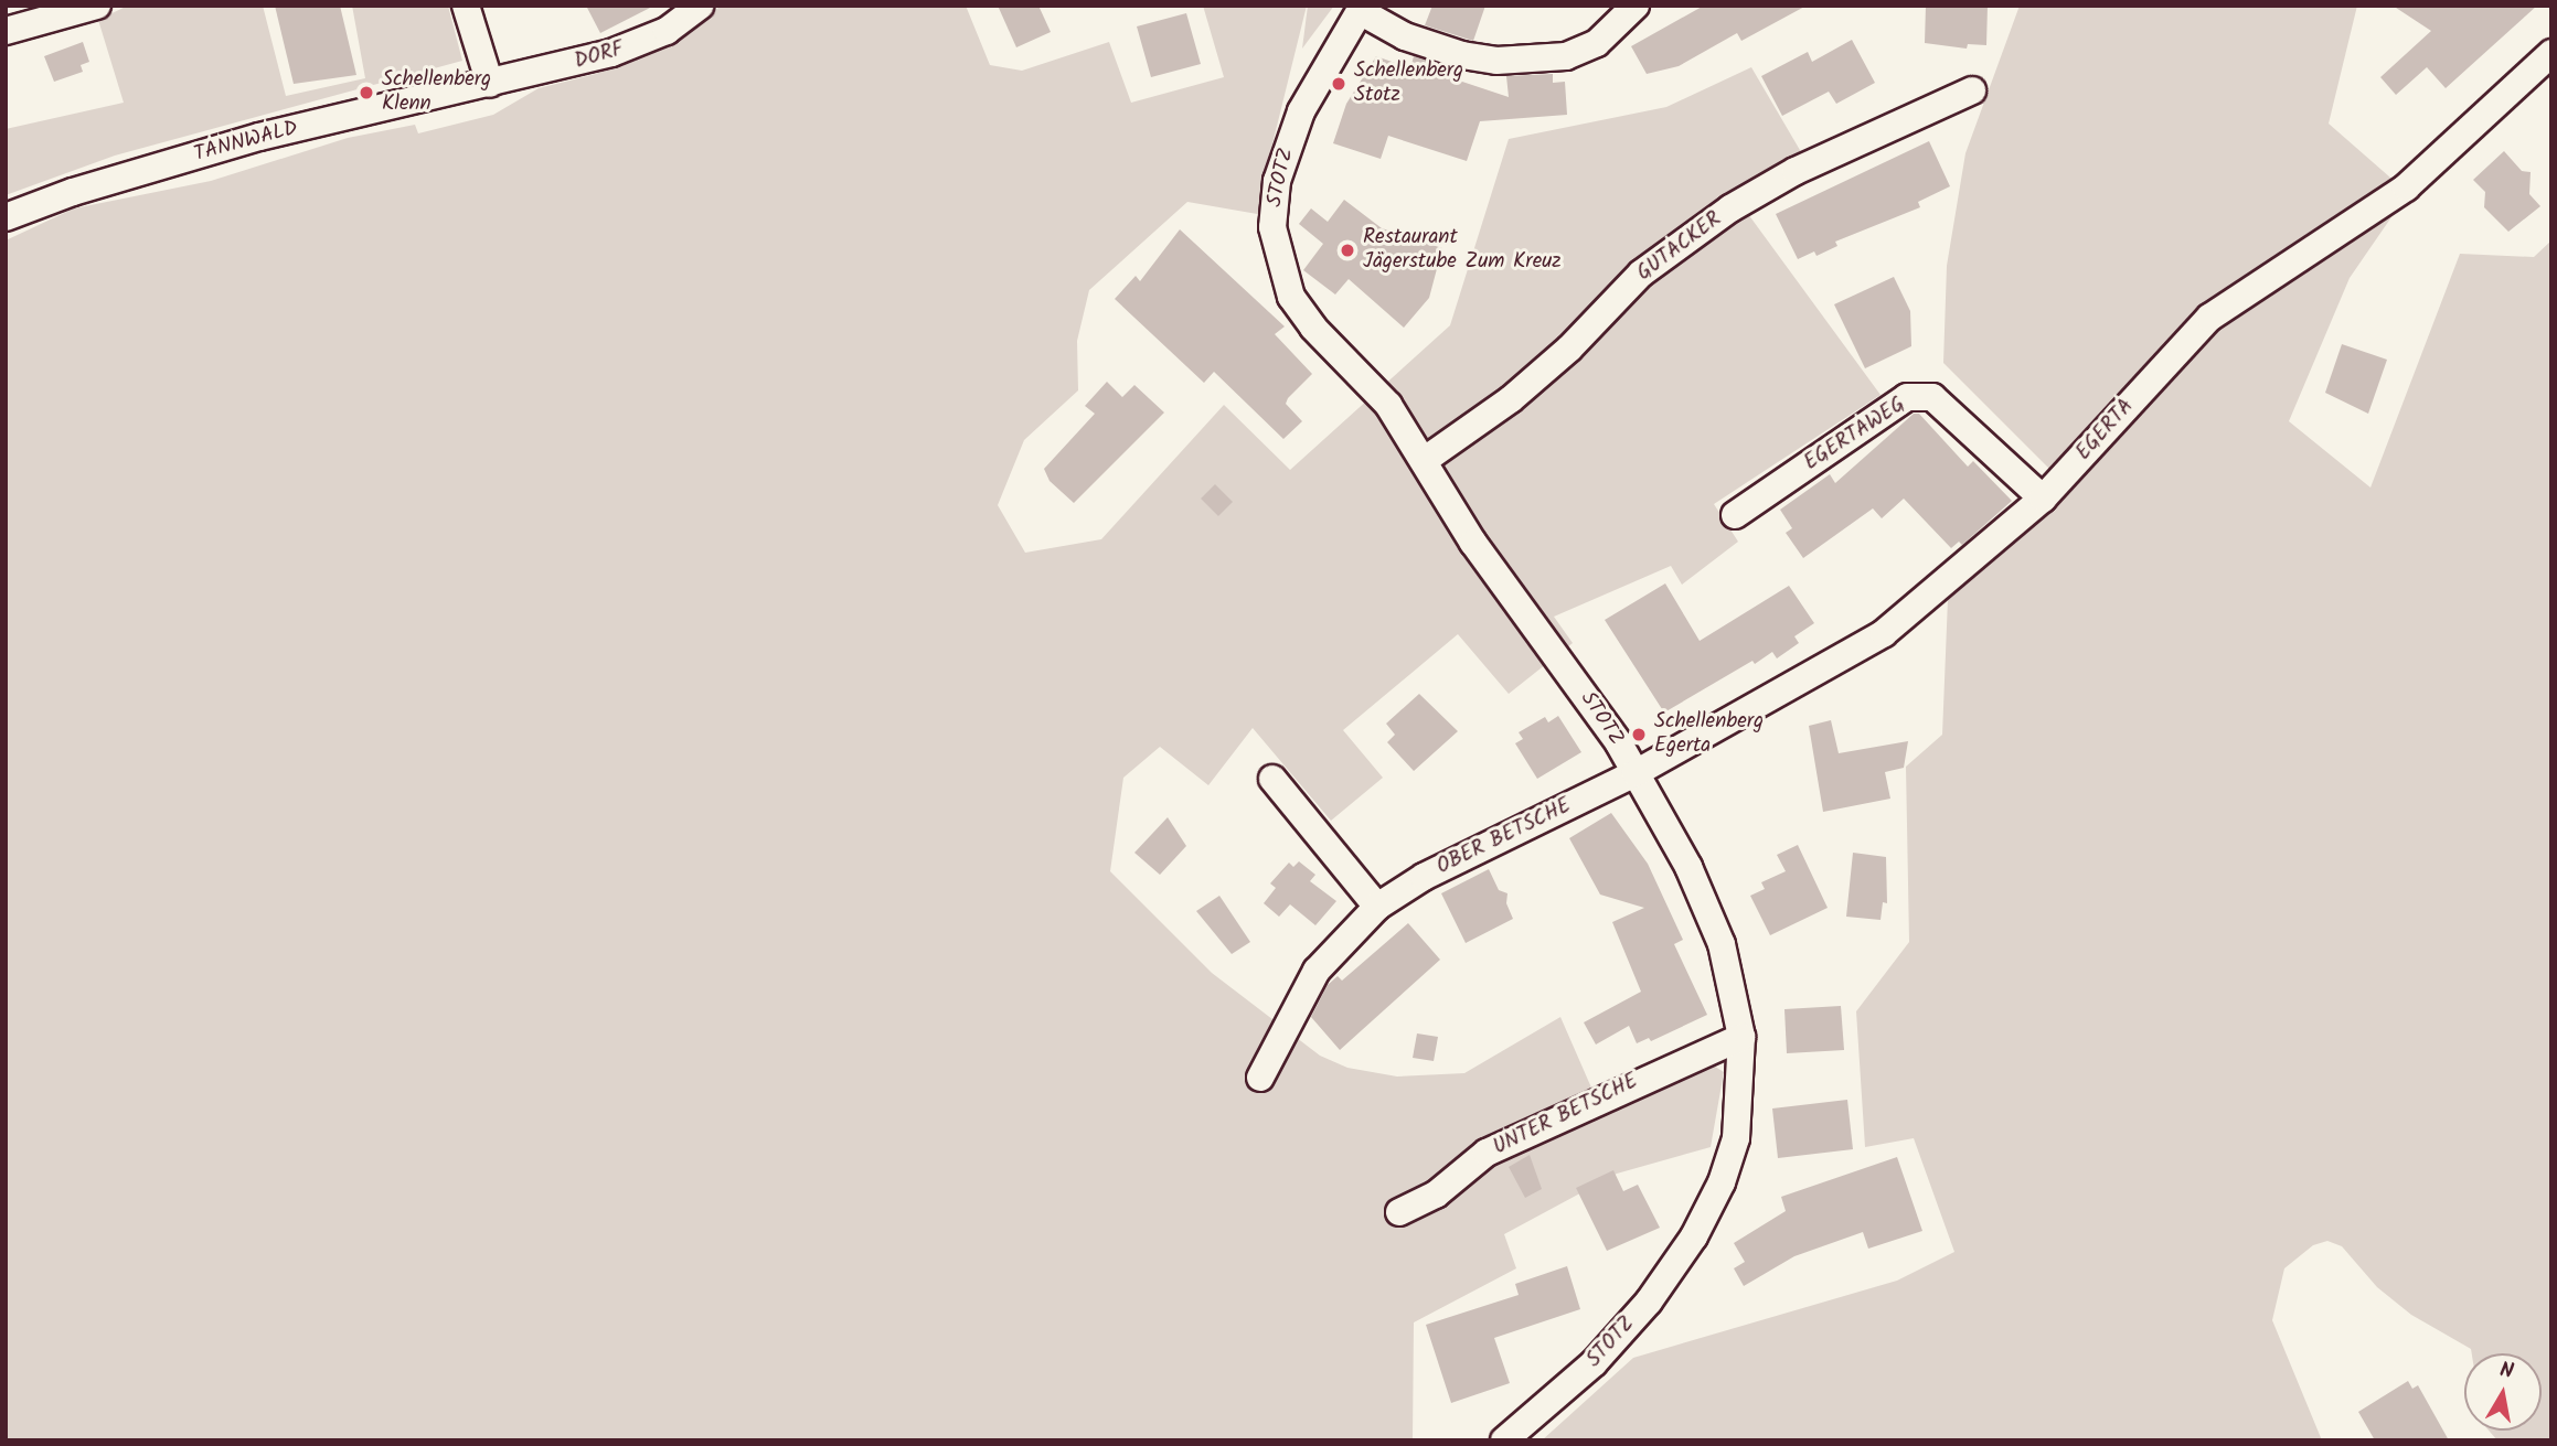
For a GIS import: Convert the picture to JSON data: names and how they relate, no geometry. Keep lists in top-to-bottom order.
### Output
{
  "streets": {
    "street": [
      "DORF",
      "TANNWALD",
      "STOTZ",
      "GUTACKER",
      "EGERTA",
      "EGERTAWEG",
      "OBER BETSCHE",
      "UNTER BETSCHE"
    ]
  },
  "crossings": [
    ["DORF", "TANNWALD"],
    ["STOTZ", "GUTACKER"],
    ["STOTZ", "EGERTA"],
    ["STOTZ", "OBER BETSCHE"],
    ["STOTZ", "UNTER BETSCHE"],
    ["EGERTA", "EGERTAWEG"],
    ["EGERTA", "OBER BETSCHE"]
  ],
  "places": [
    "Schellenberg Stotz",
    "Schellenberg Klenn",
    "Restaurant Jägerstube Zum Kreuz",
    "Schellenberg Egerta"
  ],
  "north": "top"
}
